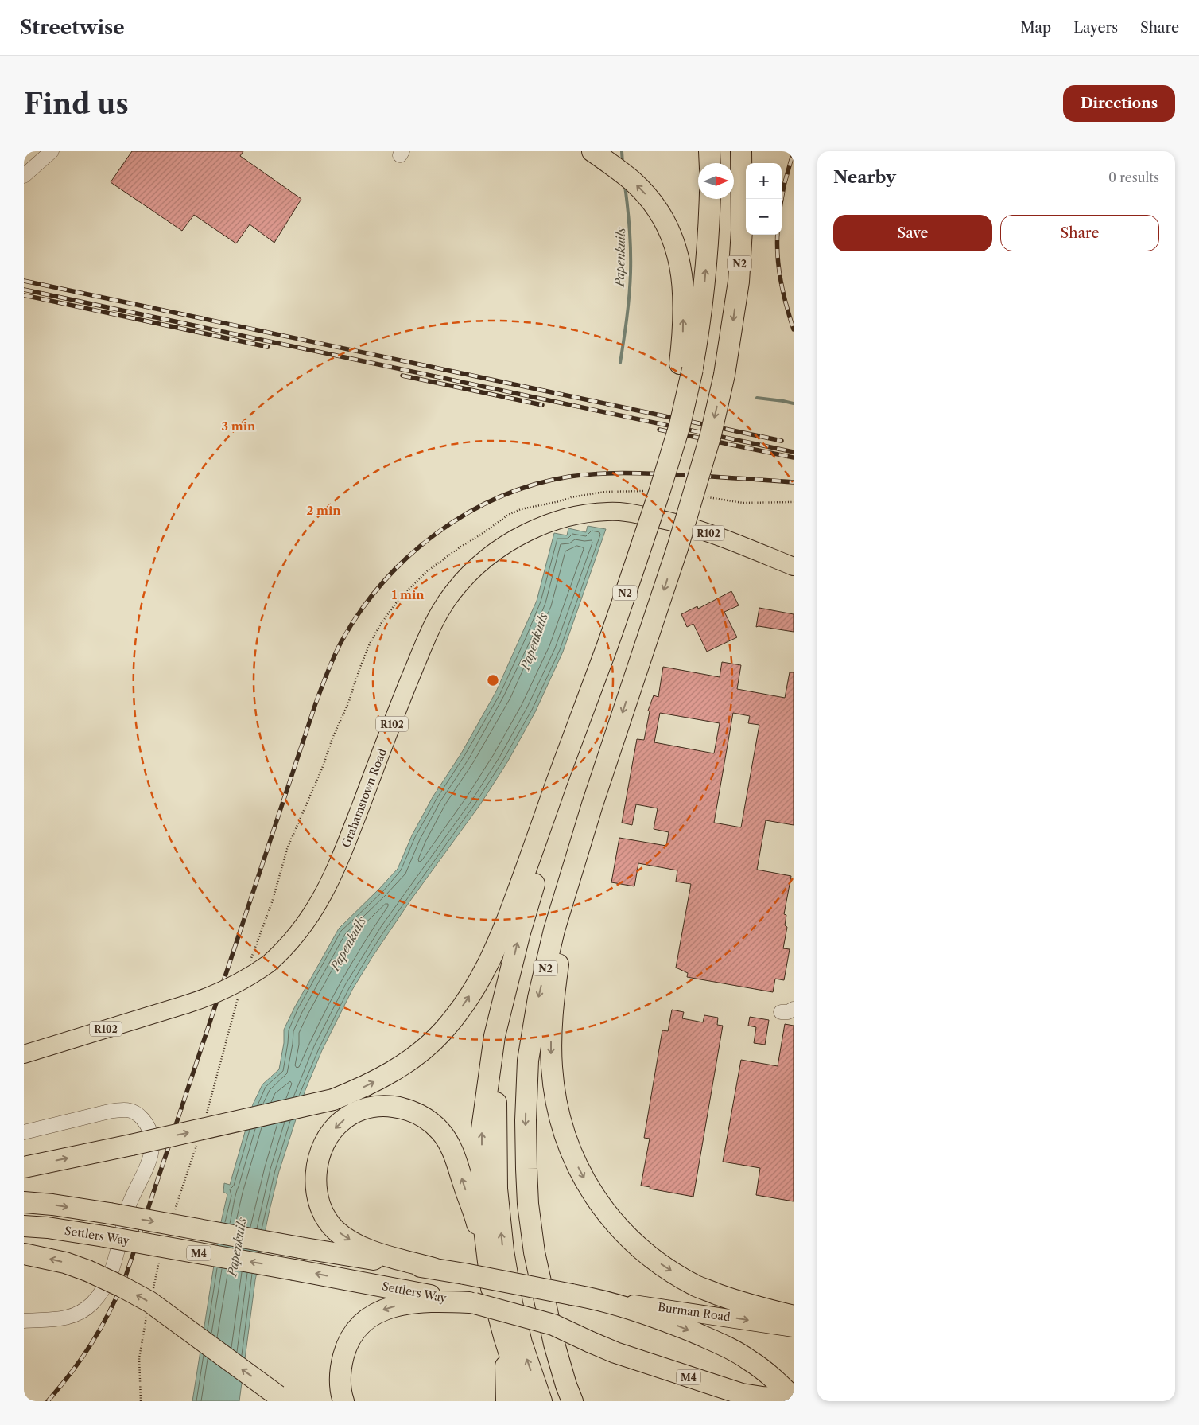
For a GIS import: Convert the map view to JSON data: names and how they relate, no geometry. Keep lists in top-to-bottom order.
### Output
{
  "streets": {
    "highway": ["N2", "Settlers Way", "M4"],
    "main road": ["R102", "Grahamstown Road", "Burman Road"]
  },
  "crossings": [
    ["M4", "Burman Road"]
  ],
  "one_way": ["Burman Road"],
  "water": ["Papenkuils"],
  "north": "right",
  "page": {
    "header": "Streetwise",
    "nav": ["Map", "Layers", "Share"],
    "buttons": [
      "Directions",
      ["Save", "Share"]
    ],
    "title": "Find us",
    "heading": ["Nearby", "0 results"],
    "map_buttons": ["+", "−"]
  },
  "rings": ["3 min", "2 min", "1 min"]
}
